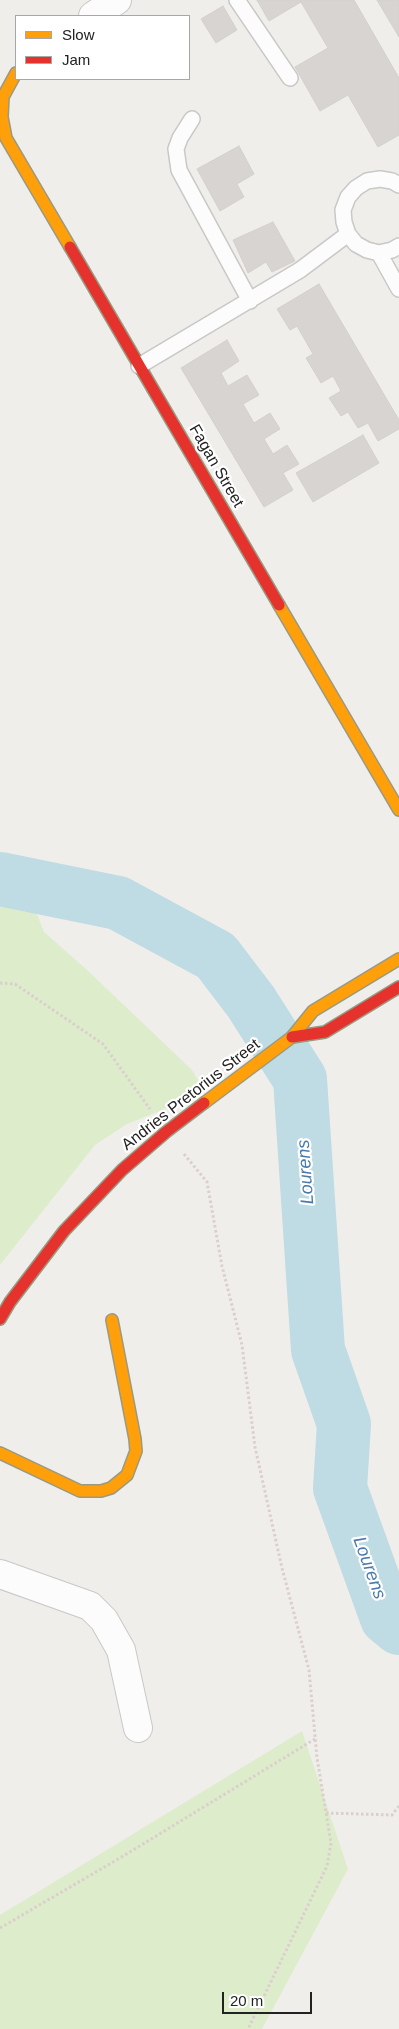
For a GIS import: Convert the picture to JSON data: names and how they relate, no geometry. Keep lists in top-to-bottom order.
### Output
{
  "streets": {
    "street": ["Fagan Street", "Andries Pretorius Street"]
  },
  "water": ["Lourens"],
  "legend": ["Slow", "Jam"],
  "scale_bar": "20 m"
}
